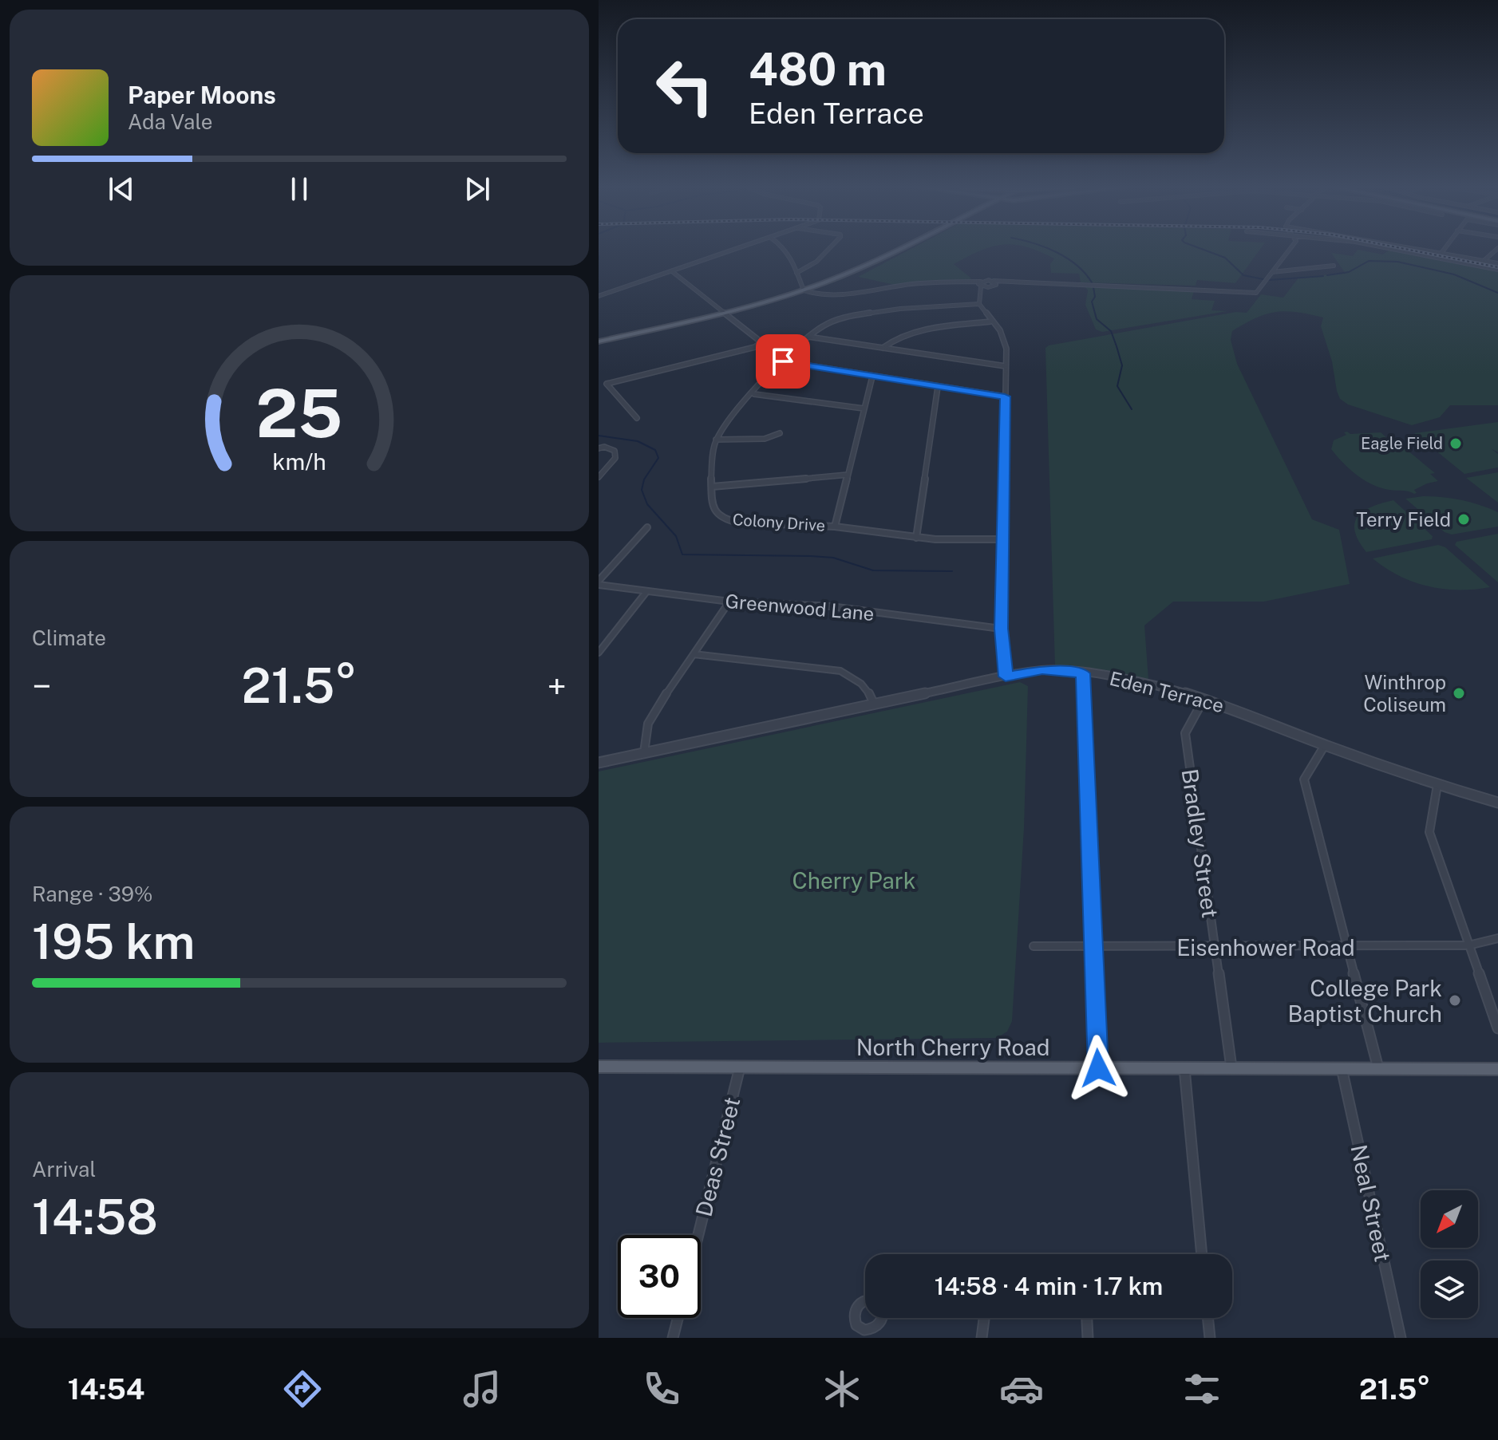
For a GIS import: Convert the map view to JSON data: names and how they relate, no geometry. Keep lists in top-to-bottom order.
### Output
{
  "streets": {
    "main road": ["North Cherry Road"],
    "street": [
      "Colony Drive",
      "Greenwood Lane",
      "Eden Terrace",
      "Bradley Street",
      "Eisenhower Road",
      "Deas Street",
      "Neal Street"
    ]
  },
  "crossings": [
    ["Eden Terrace", "Bradley Street"],
    ["Bradley Street", "Eisenhower Road"],
    ["Bradley Street", "North Cherry Road"],
    ["North Cherry Road", "Deas Street"],
    ["North Cherry Road", "Neal Street"]
  ],
  "parks": ["Cherry Park"],
  "places": [
    "Eagle Field",
    "Terry Field",
    "Winthrop Coliseum",
    "College Park Baptist Church"
  ],
  "north": "bottom left",
  "page": {
    "turn": ["480 m", "Eden Terrace"],
    "song": ["Paper Moons", "Ada Vale"],
    "tile": [
      "Climate",
      ["Range · 39%", "195 km"],
      ["Arrival", "14:58"]
    ],
    "heat": ["−", "21.5°", "+"],
    "limit": "30",
    "trip": "14:58 · 4 min · 1.7 km",
    "tabs": ["14:54", "21.5°"],
    "gauge": ["25", "km/h"]
  }
}
